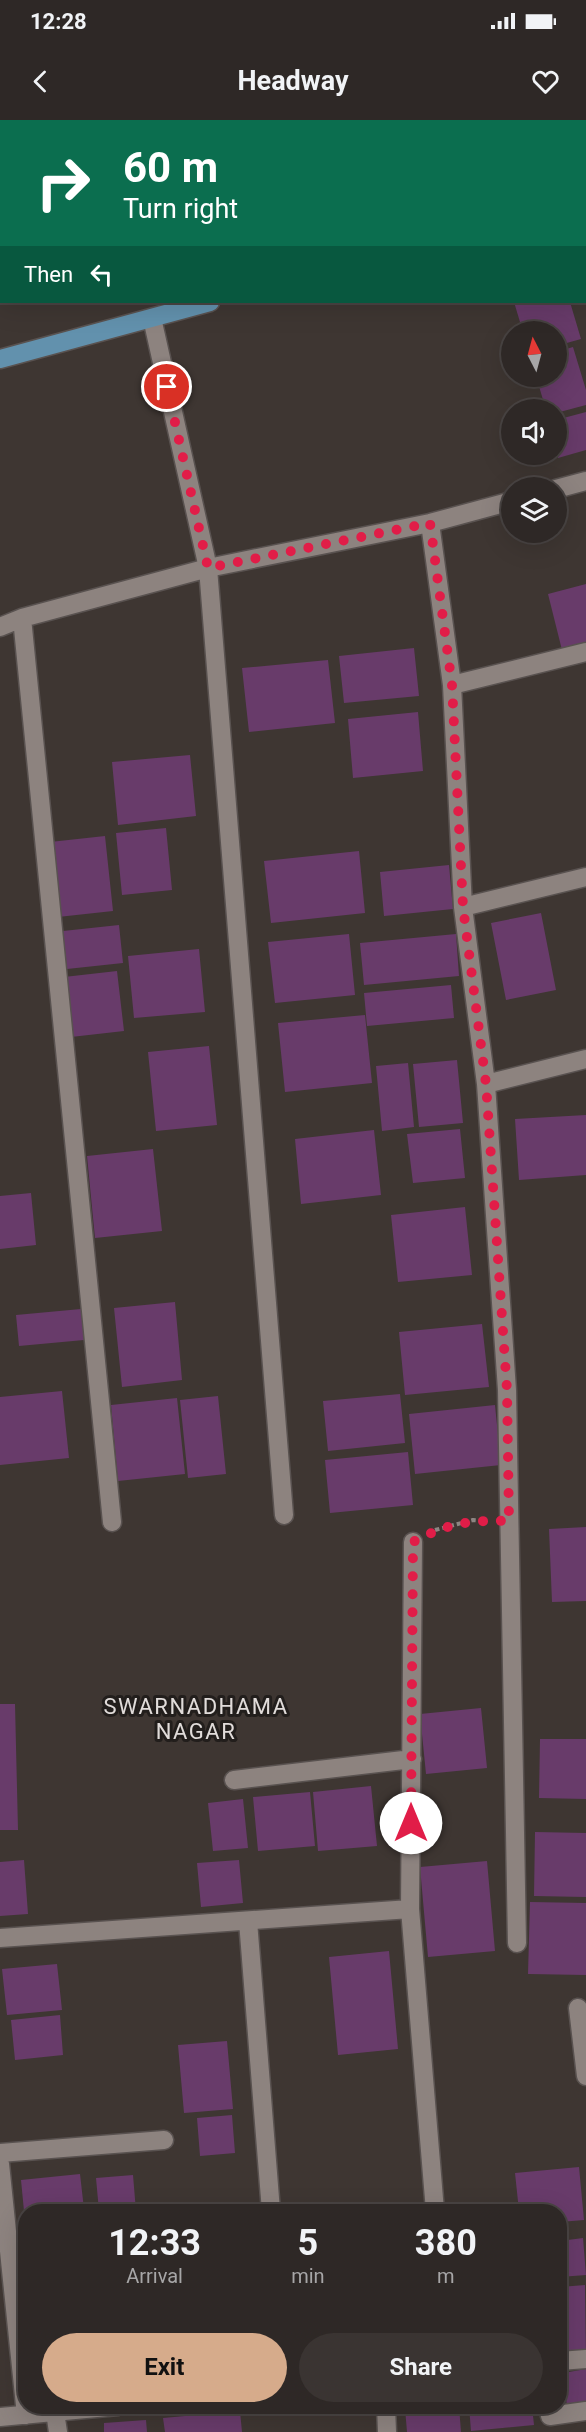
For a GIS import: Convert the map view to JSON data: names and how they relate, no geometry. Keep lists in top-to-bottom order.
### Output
{
  "districts": ["SWARNADHAMA NAGAR"],
  "north": "top",
  "page": {
    "status": "12:28",
    "header": "Headway",
    "turn": ["60 m", "Turn right"],
    "then": "Then",
    "eta": [
      "12:33",
      "Arrival",
      "5",
      "min",
      "380",
      "m"
    ],
    "buttons": ["Exit", "Share"]
  }
}
